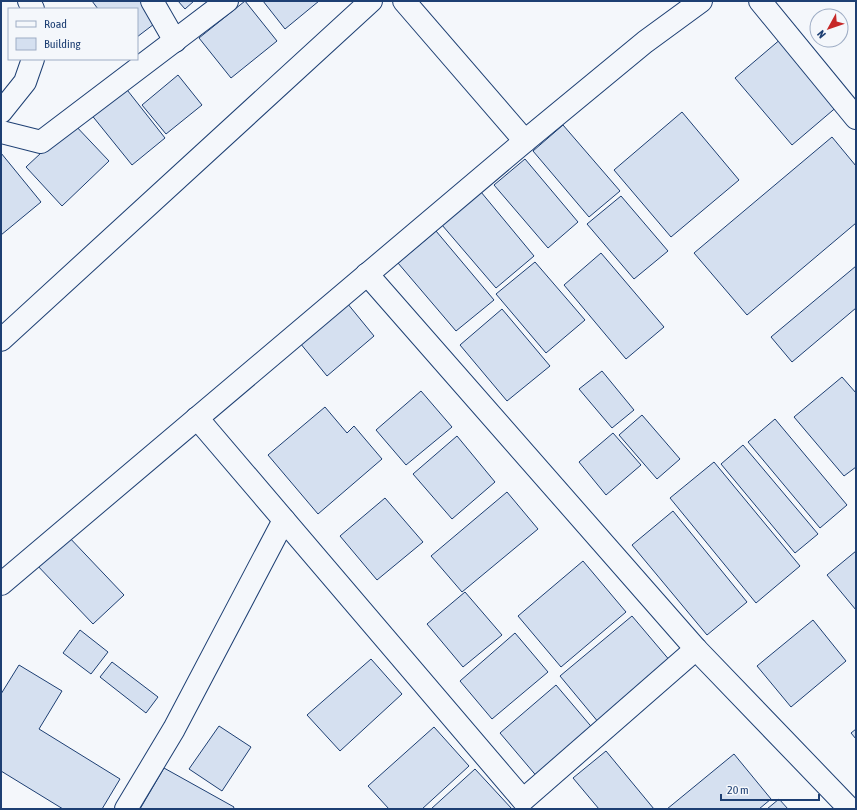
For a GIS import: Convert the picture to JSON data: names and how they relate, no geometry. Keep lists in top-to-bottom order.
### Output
{
  "legend": ["Road", "Building"],
  "scale_bar": "20 m",
  "north": "bottom left"
}
